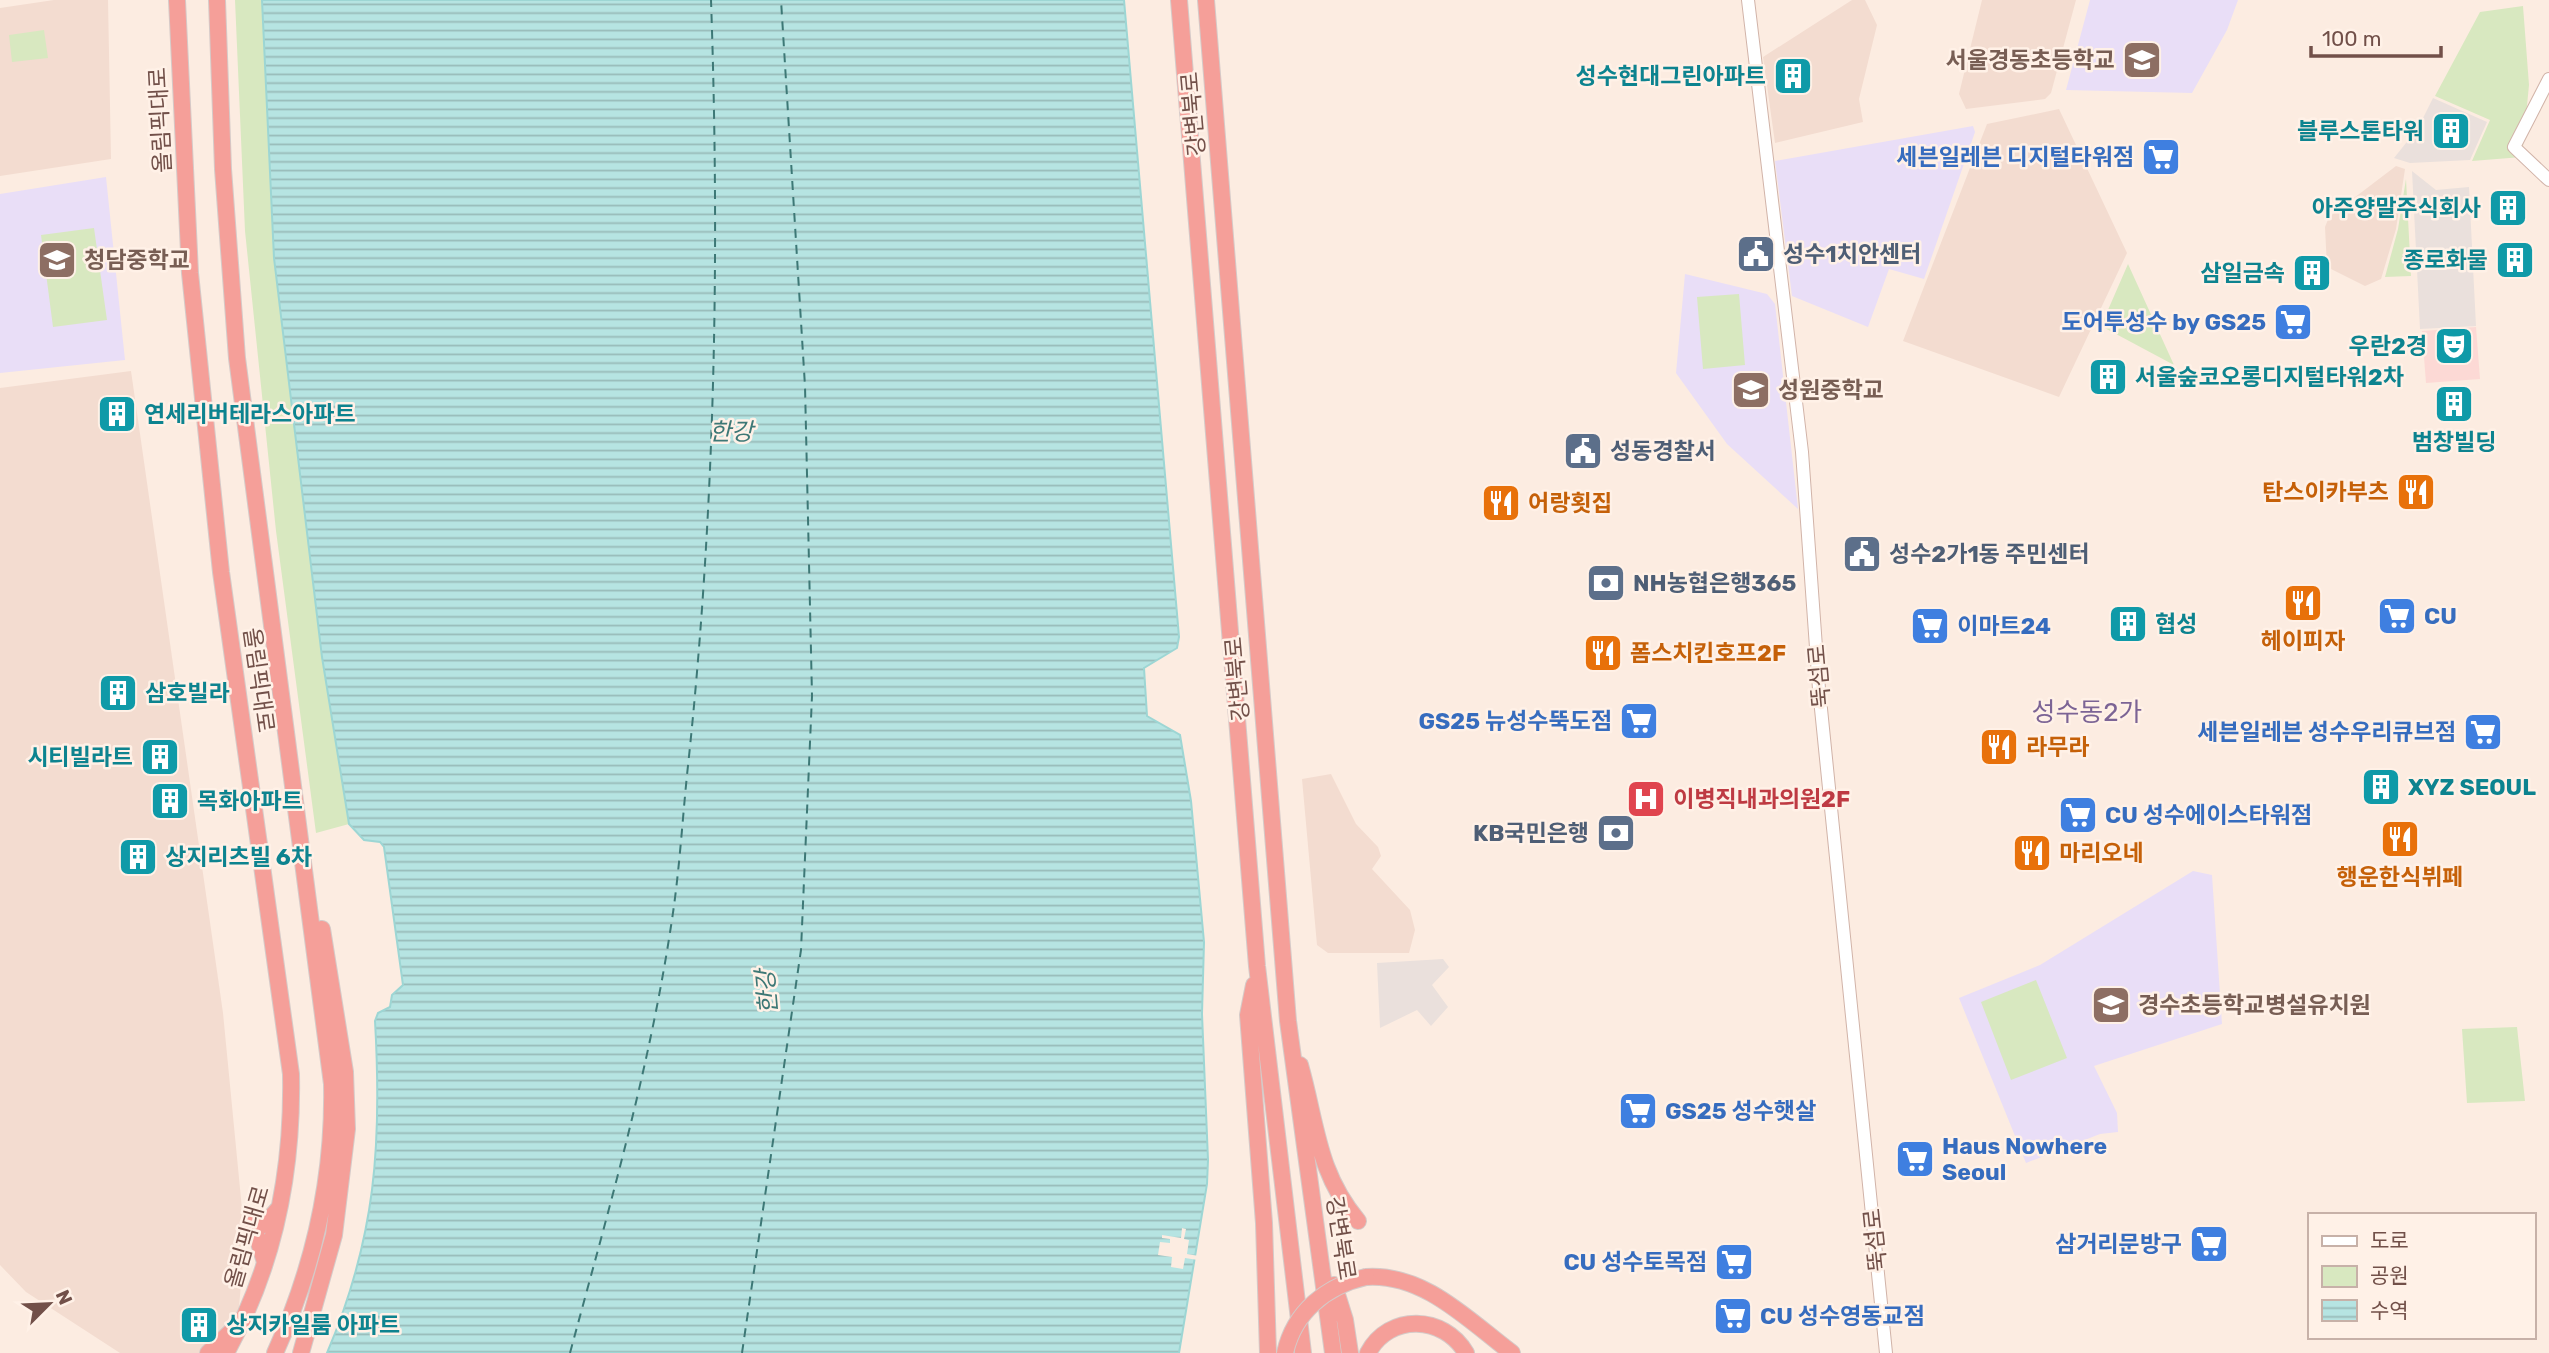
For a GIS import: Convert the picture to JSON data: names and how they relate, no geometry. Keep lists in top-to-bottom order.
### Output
{
  "streets": {
    "highway": ["강변북로", "올림픽대로"],
    "main road": ["뚝섬로"]
  },
  "districts": ["성수동2가"],
  "water": ["한강"],
  "places": {
    "school or university": [
      "서울경동초등학교",
      "청담중학교",
      "성원중학교",
      "경수초등학교병설유치원"
    ],
    "building": [
      "성수현대그린아파트",
      "블루스톤타워",
      "아주양말주식회사",
      "종로화물",
      "삼일금속",
      "서울숲코오롱디지털타워2차",
      "범창빌딩",
      "연세리버테라스아파트",
      "협성",
      "삼호빌라",
      "시티빌라트",
      "XYZ SEOUL",
      "목화아파트",
      "상지리츠빌 6차",
      "상지카일룸 아파트"
    ],
    "supermarket": [
      "세븐일레븐 디지털타워점",
      "도어투성수 by GS25",
      "CU",
      "이마트24",
      "GS25 뉴성수뚝도점",
      "세븐일레븐 성수우리큐브점",
      "CU 성수에이스타워점",
      "GS25 성수햇살",
      "Haus Nowhere Seoul",
      "삼거리문방구",
      "CU 성수토목점",
      "CU 성수영동교점"
    ],
    "public building": ["성수1치안센터", "성동경찰서", "성수2가1동 주민센터"],
    "theatre": ["우란2경"],
    "restaurant": [
      "탄스이카부츠",
      "어랑횟집",
      "헤이피자",
      "폼스치킨호프2F",
      "라무라",
      "행운한식뷔페",
      "마리오네"
    ],
    "bank": ["NH농협은행365", "KB국민은행"],
    "hospital": ["이병직내과의원2F"]
  },
  "legend": ["도로", "공원", "수역"],
  "scale_bar": "100 m",
  "north": "top right"
}
